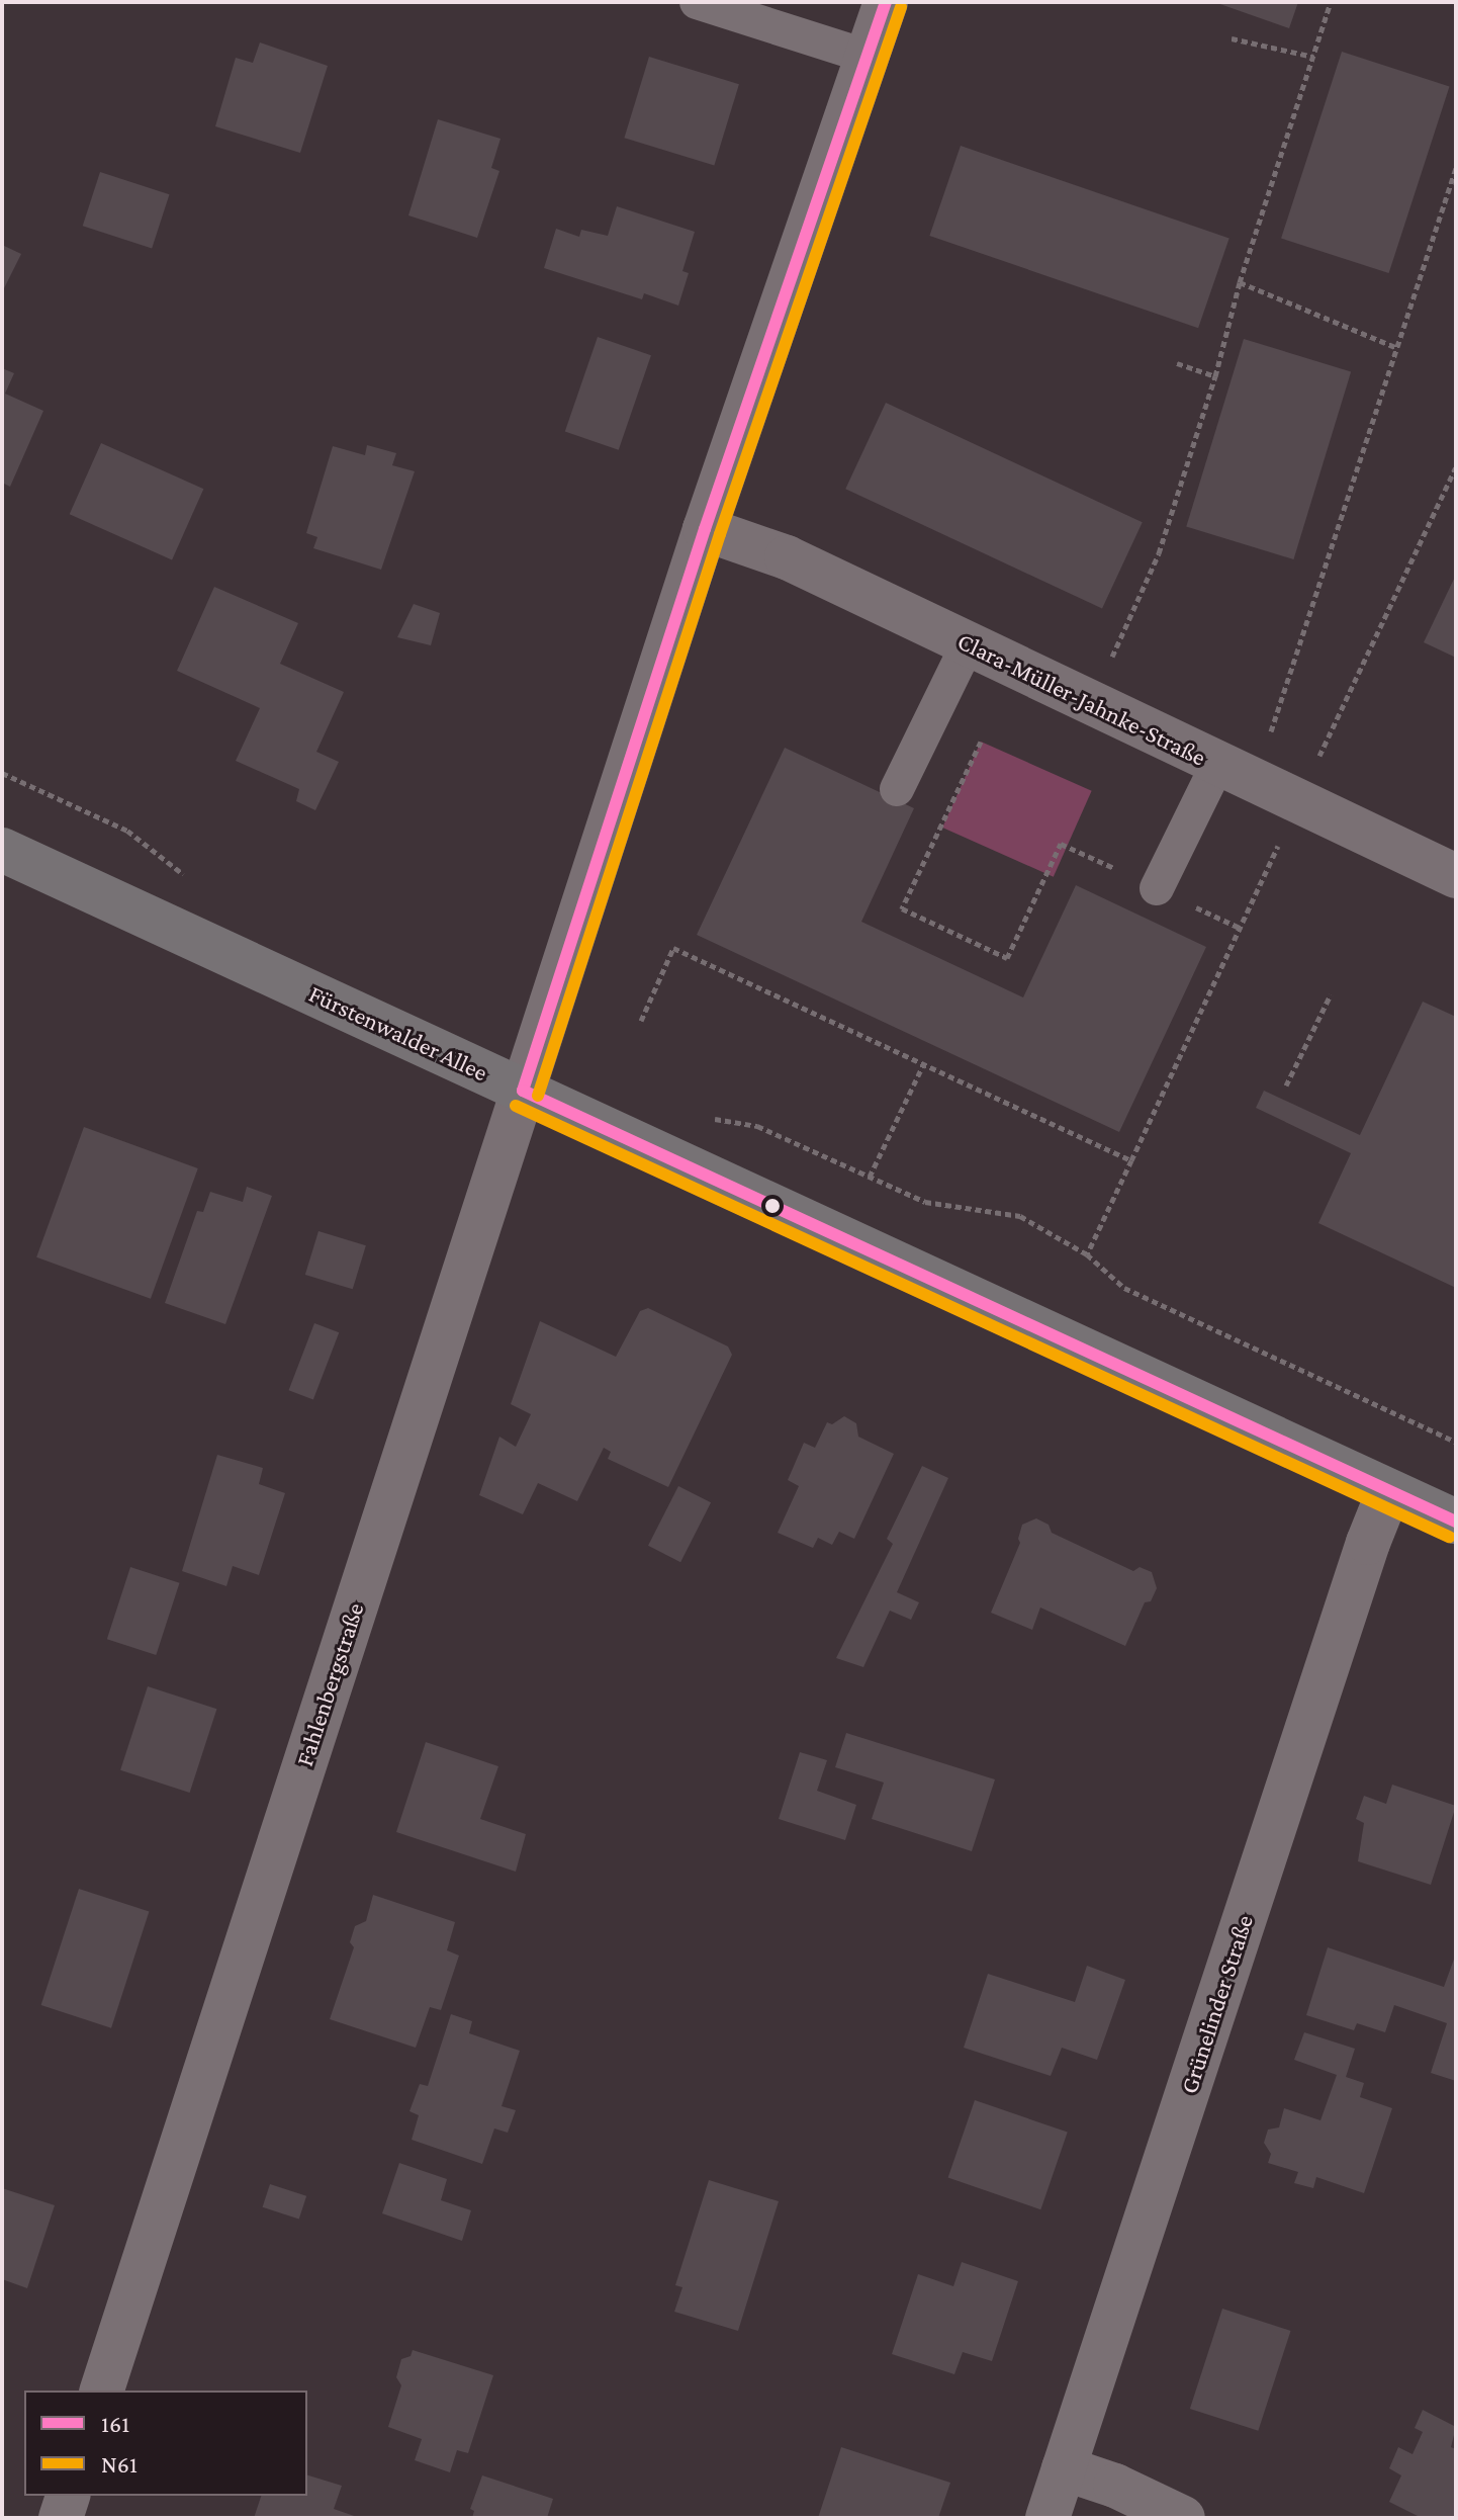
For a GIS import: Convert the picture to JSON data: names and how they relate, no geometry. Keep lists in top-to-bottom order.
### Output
{
  "streets": {
    "main road": ["Fürstenwalder Allee"],
    "street": ["Clara-Müller-Jahnke-Straße", "Fahlenbergstraße", "Grünelinder Straße"]
  },
  "crossings": [
    ["Clara-Müller-Jahnke-Straße", "Fahlenbergstraße"],
    ["Fürstenwalder Allee", "Fahlenbergstraße"],
    ["Fürstenwalder Allee", "Grünelinder Straße"]
  ],
  "lines": ["transit line 161", "transit line N61"],
  "legend": ["161", "N61"]
}
